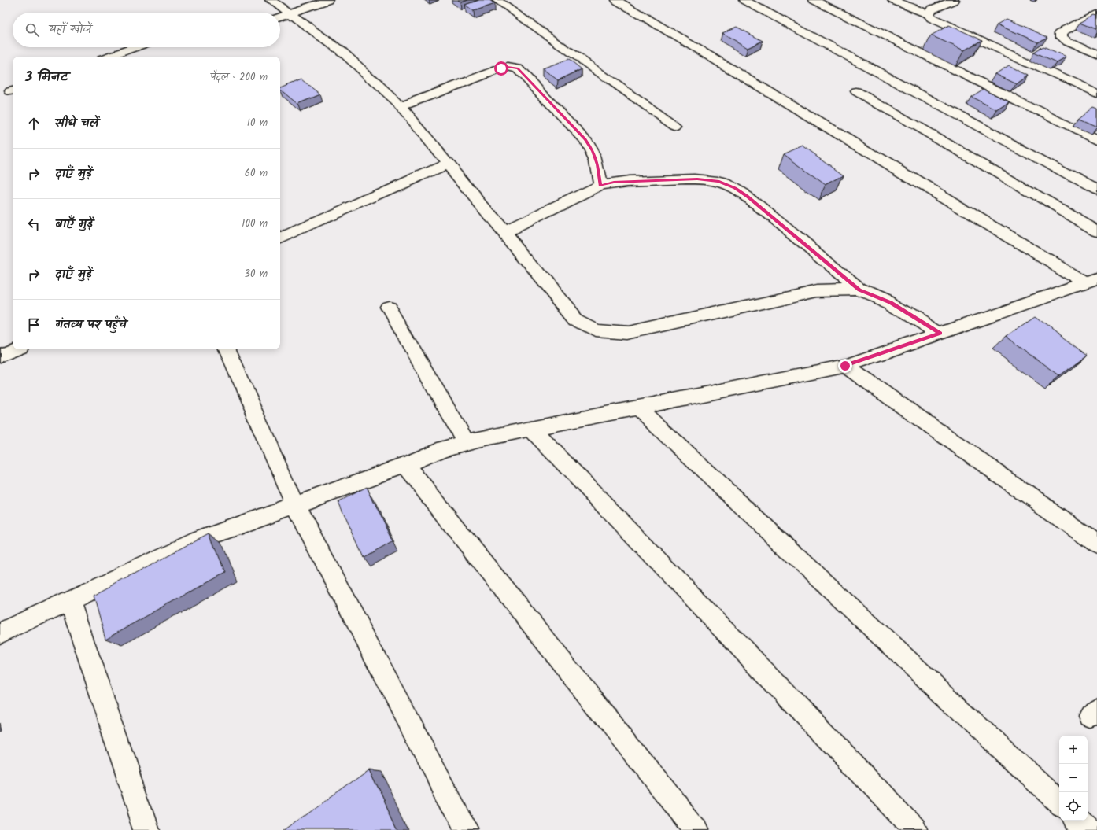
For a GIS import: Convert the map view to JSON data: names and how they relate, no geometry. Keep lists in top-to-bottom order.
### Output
{
  "page": {
    "search": "यहाँ खोजें",
    "heading": ["3 मिनट", "पैदल · 200 m"],
    "list": [
      ["सीधे चलें", "10 m"],
      ["दाएँ मुड़ें", "60 m"],
      ["बाएँ मुड़ें", "100 m"],
      ["दाएँ मुड़ें", "30 m"],
      "गंतव्य पर पहुँचे"
    ],
    "map_buttons": ["+", "−"]
  }
}
